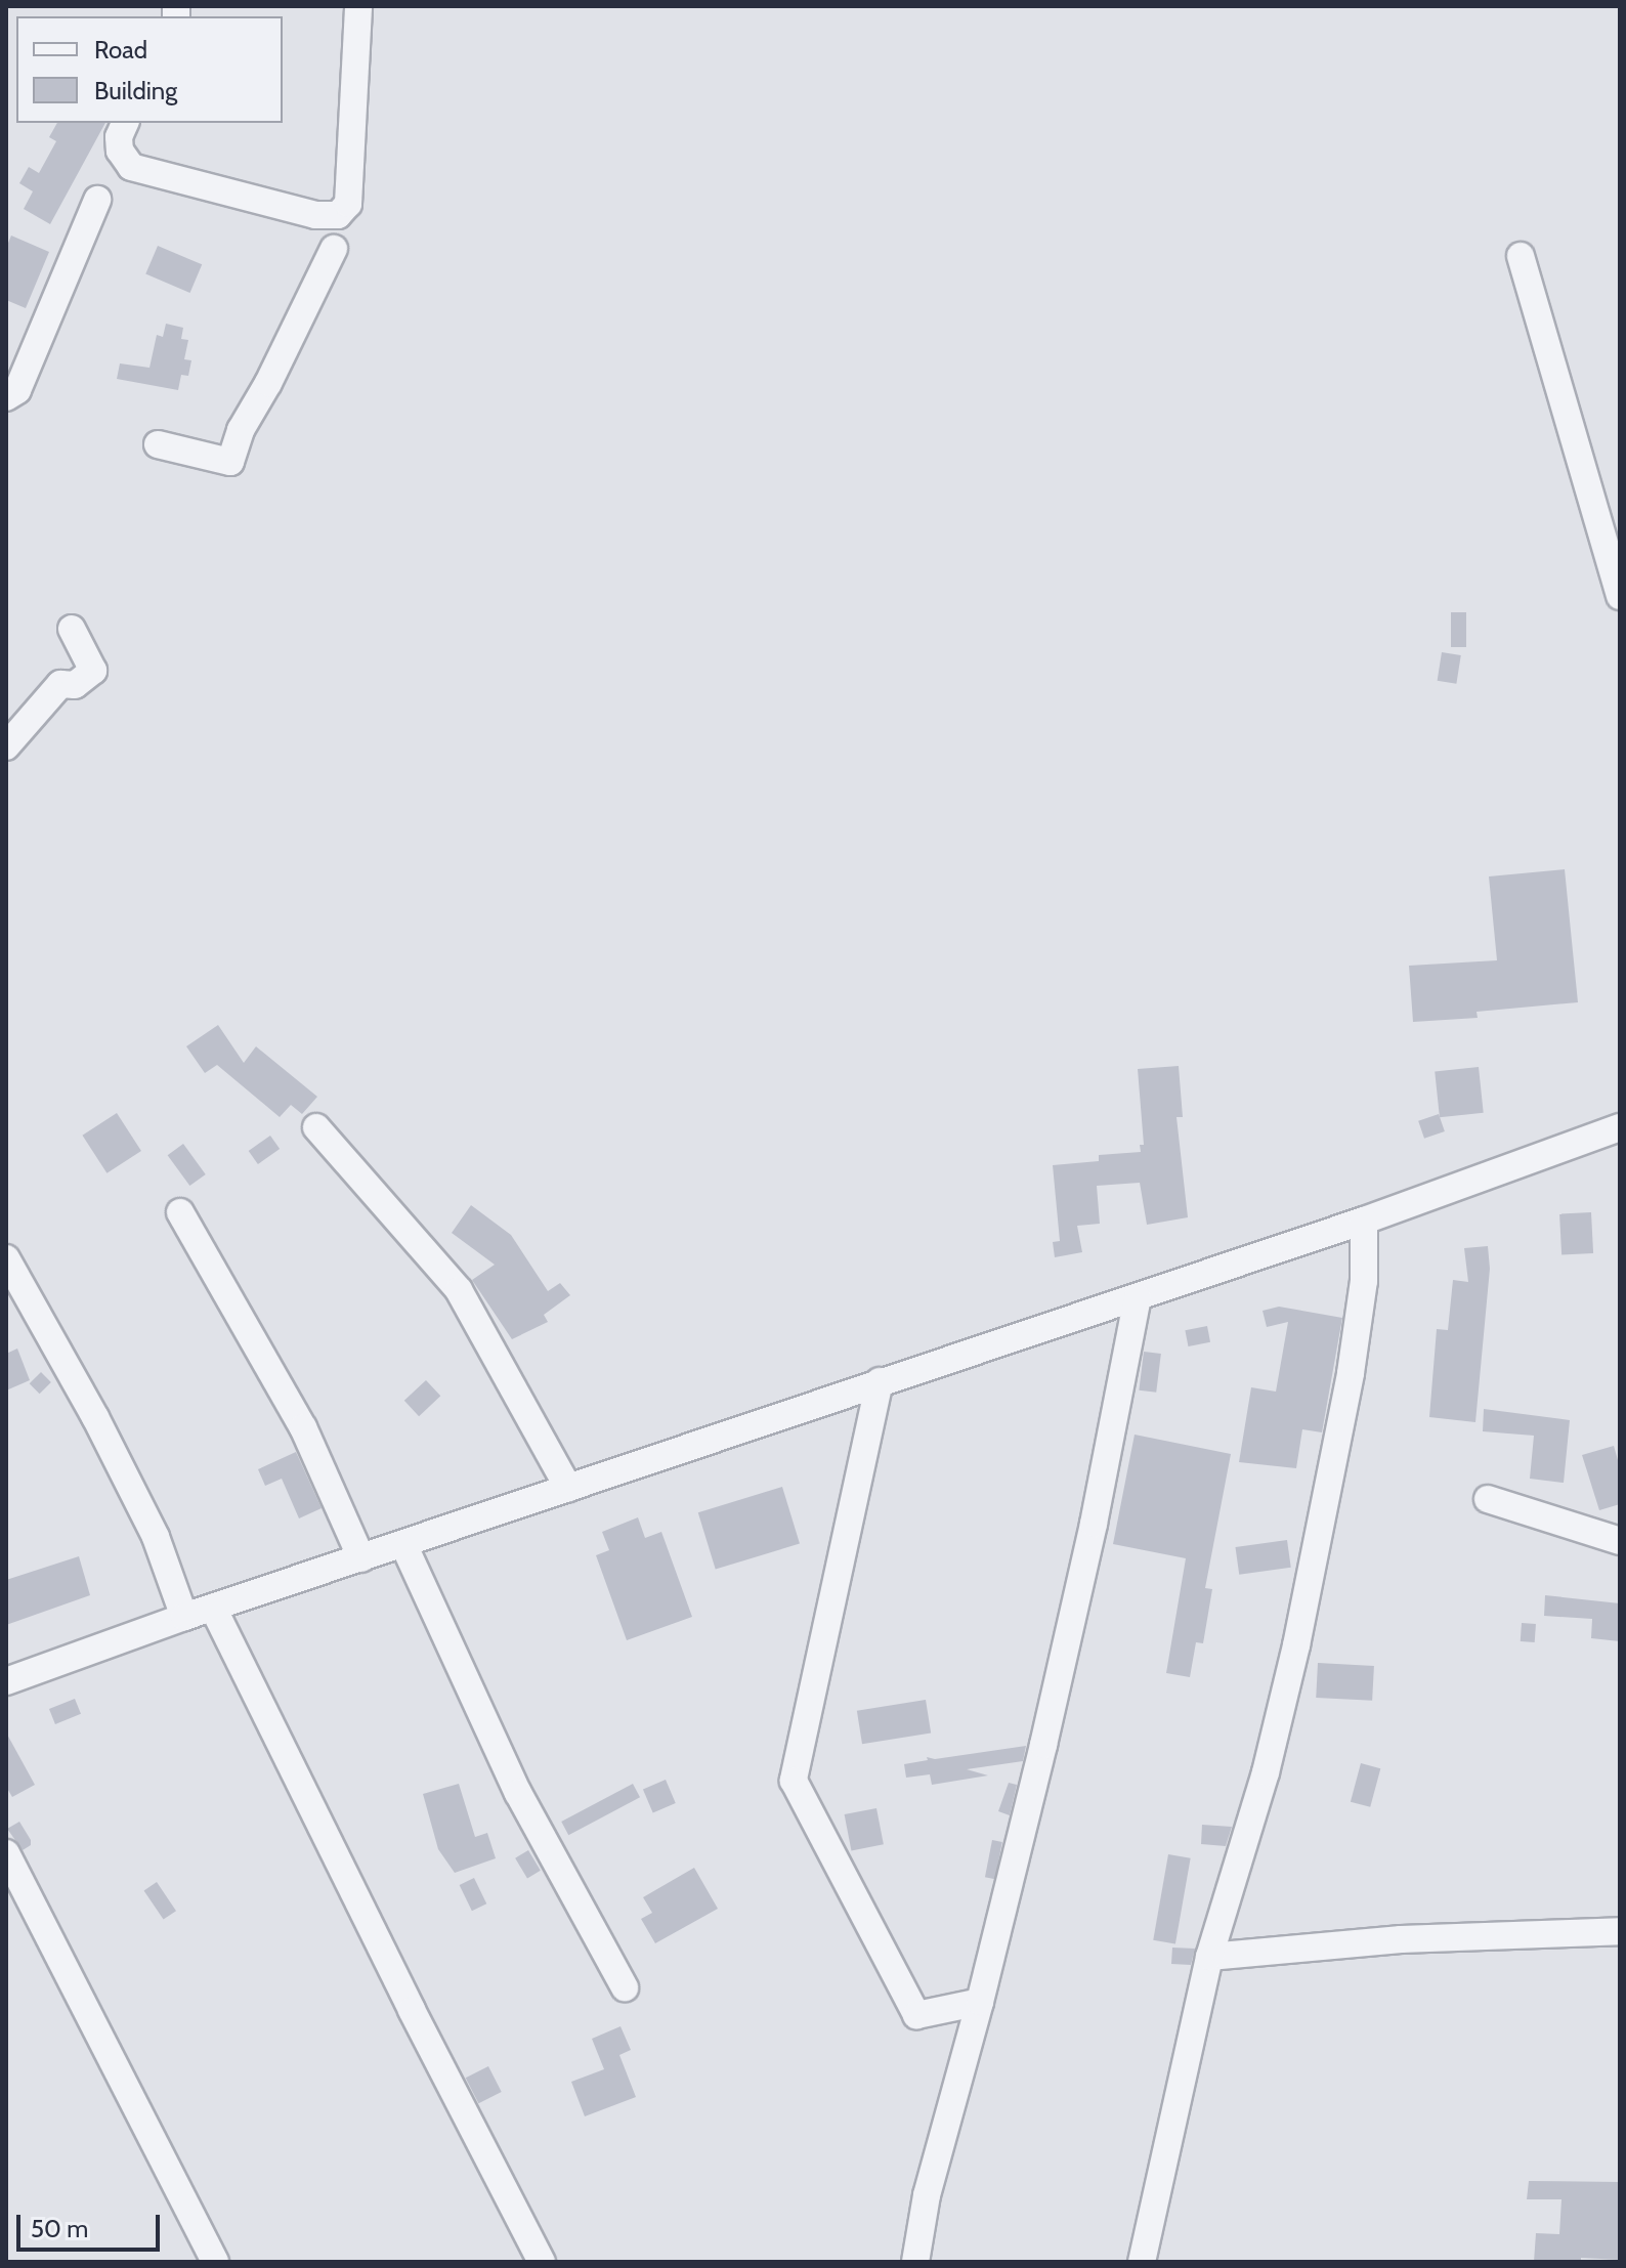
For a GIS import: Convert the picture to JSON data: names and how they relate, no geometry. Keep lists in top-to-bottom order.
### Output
{
  "legend": ["Road", "Building"],
  "scale_bar": "50 m"
}
